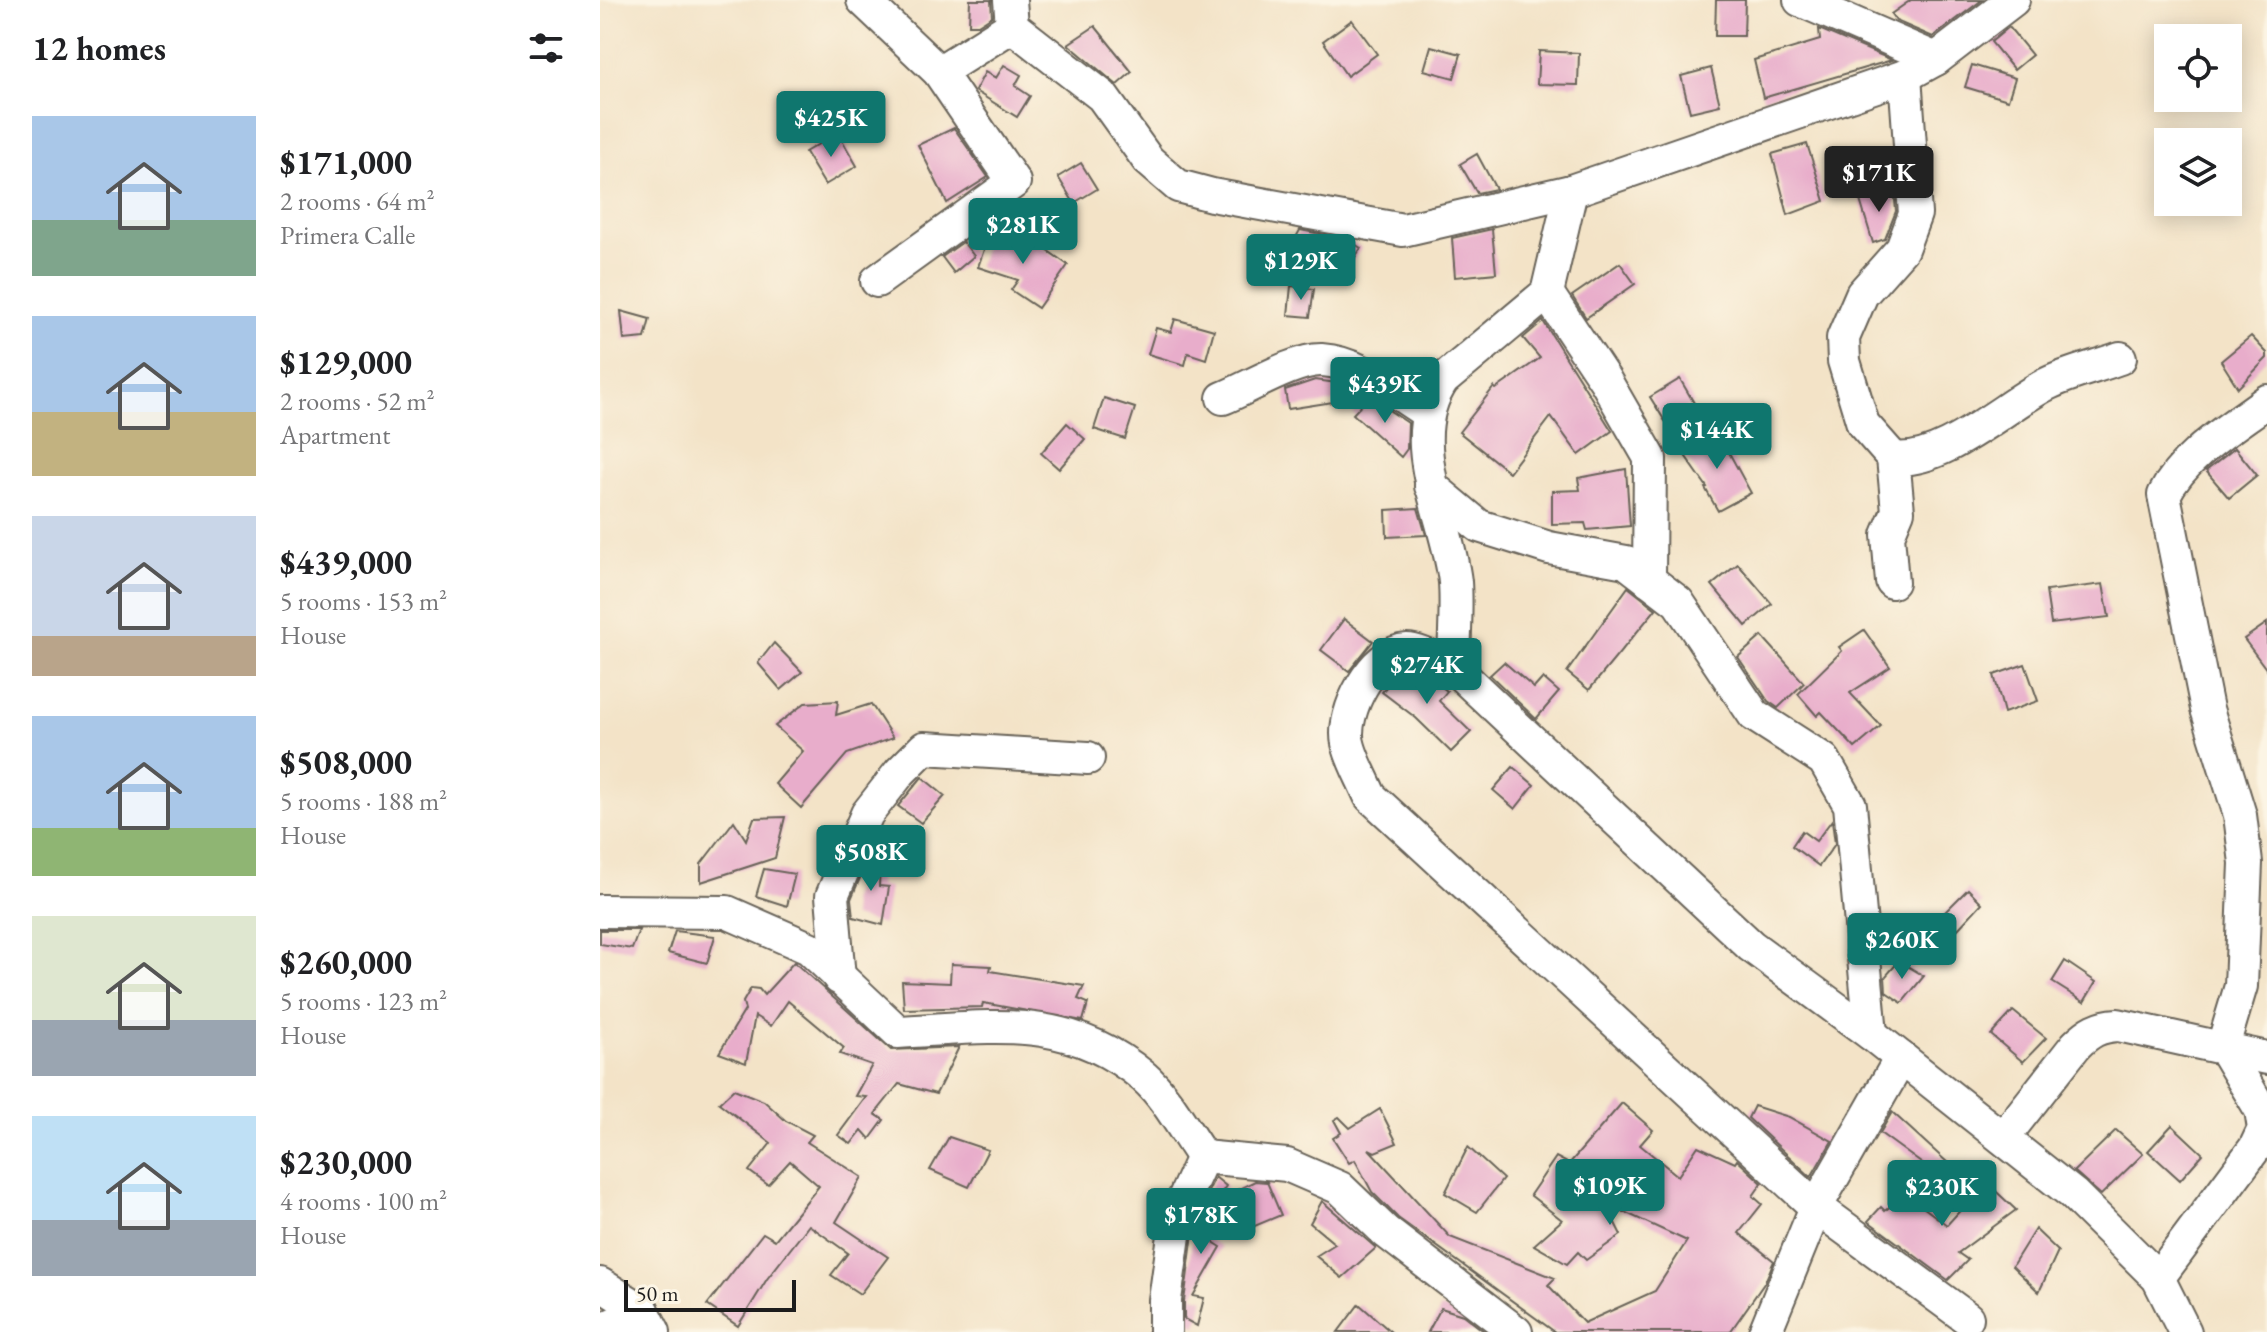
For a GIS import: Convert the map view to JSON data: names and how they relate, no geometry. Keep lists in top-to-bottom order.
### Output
{
  "scale_bar": "50 m",
  "page": {
    "heading": "12 homes",
    "price": [
      "$425K",
      "$171K",
      "$281K",
      "$129K",
      "$439K",
      "$144K",
      "$274K",
      "$508K",
      "$260K",
      "$109K",
      "$230K",
      "$178K"
    ],
    "list": [
      {
        "name": "$171,000",
        "note": "2 rooms · 64 m² · Primera Calle"
      },
      {
        "name": "$129,000",
        "note": "2 rooms · 52 m² · Apartment"
      },
      {
        "name": "$439,000",
        "note": "5 rooms · 153 m² · House"
      },
      {
        "name": "$508,000",
        "note": "5 rooms · 188 m² · House"
      },
      {
        "name": "$260,000",
        "note": "5 rooms · 123 m² · House"
      },
      {
        "name": "$230,000",
        "note": "4 rooms · 100 m² · House"
      }
    ],
    "scale": "50 m"
  }
}
